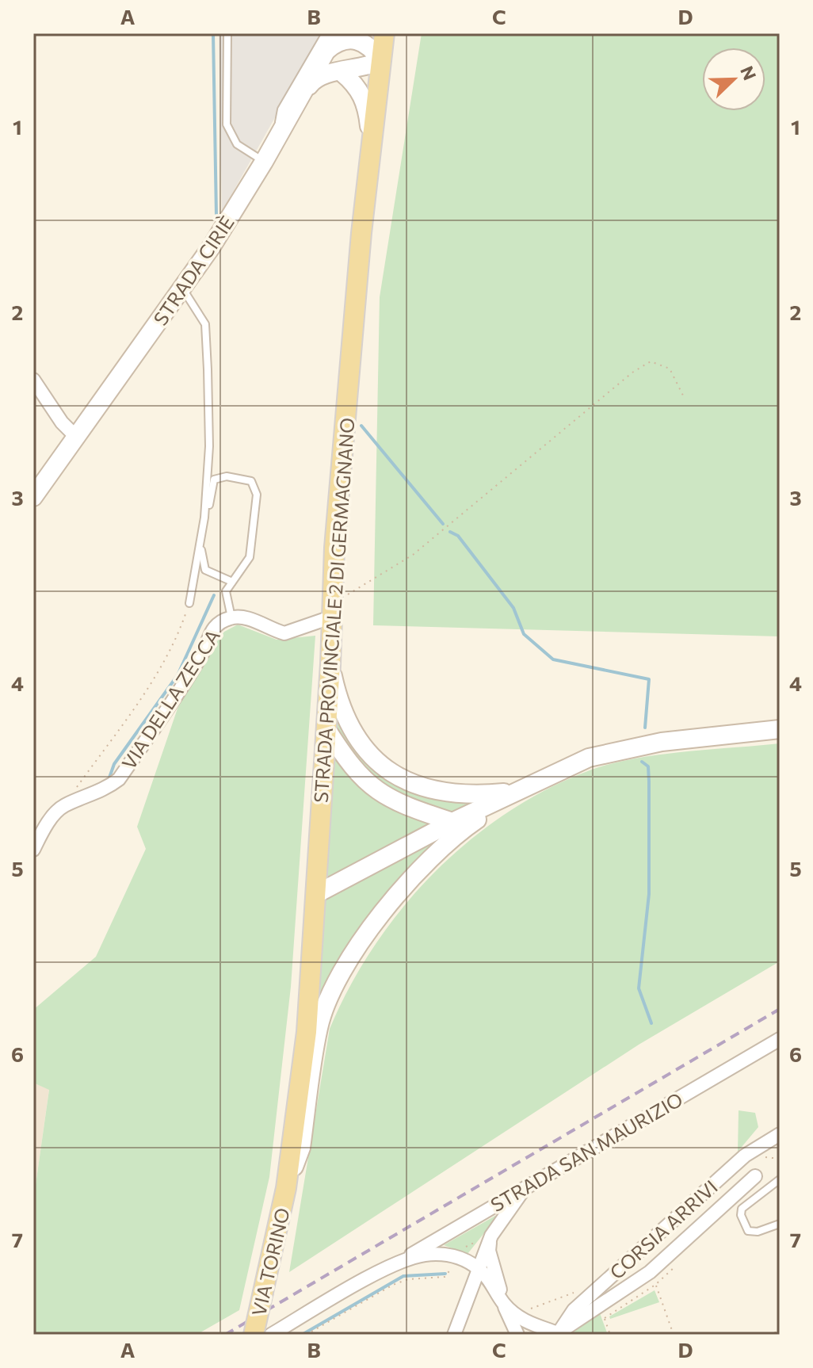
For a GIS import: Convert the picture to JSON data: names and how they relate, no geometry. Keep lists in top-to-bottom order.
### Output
{
  "streets": {
    "main road": ["STRADA CIRIÈ", "STRADA PROVINCIALE 2 DI GERMAGNANO", "VIA TORINO"],
    "street": ["VIA DELLA ZECCA", "STRADA SAN MAURIZIO", "CORSIA ARRIVI"]
  },
  "crossings": [
    ["STRADA CIRIÈ", "VIA DELLA ZECCA"],
    ["STRADA PROVINCIALE 2 DI GERMAGNANO", "VIA DELLA ZECCA"],
    ["STRADA PROVINCIALE 2 DI GERMAGNANO", "VIA TORINO"]
  ],
  "north": "top right",
  "grid": {
    "columns": [
      "A",
      "B",
      "C",
      "D"
    ],
    "rows": [
      "1",
      "2",
      "3",
      "4",
      "5",
      "6",
      "7"
    ]
  }
}
